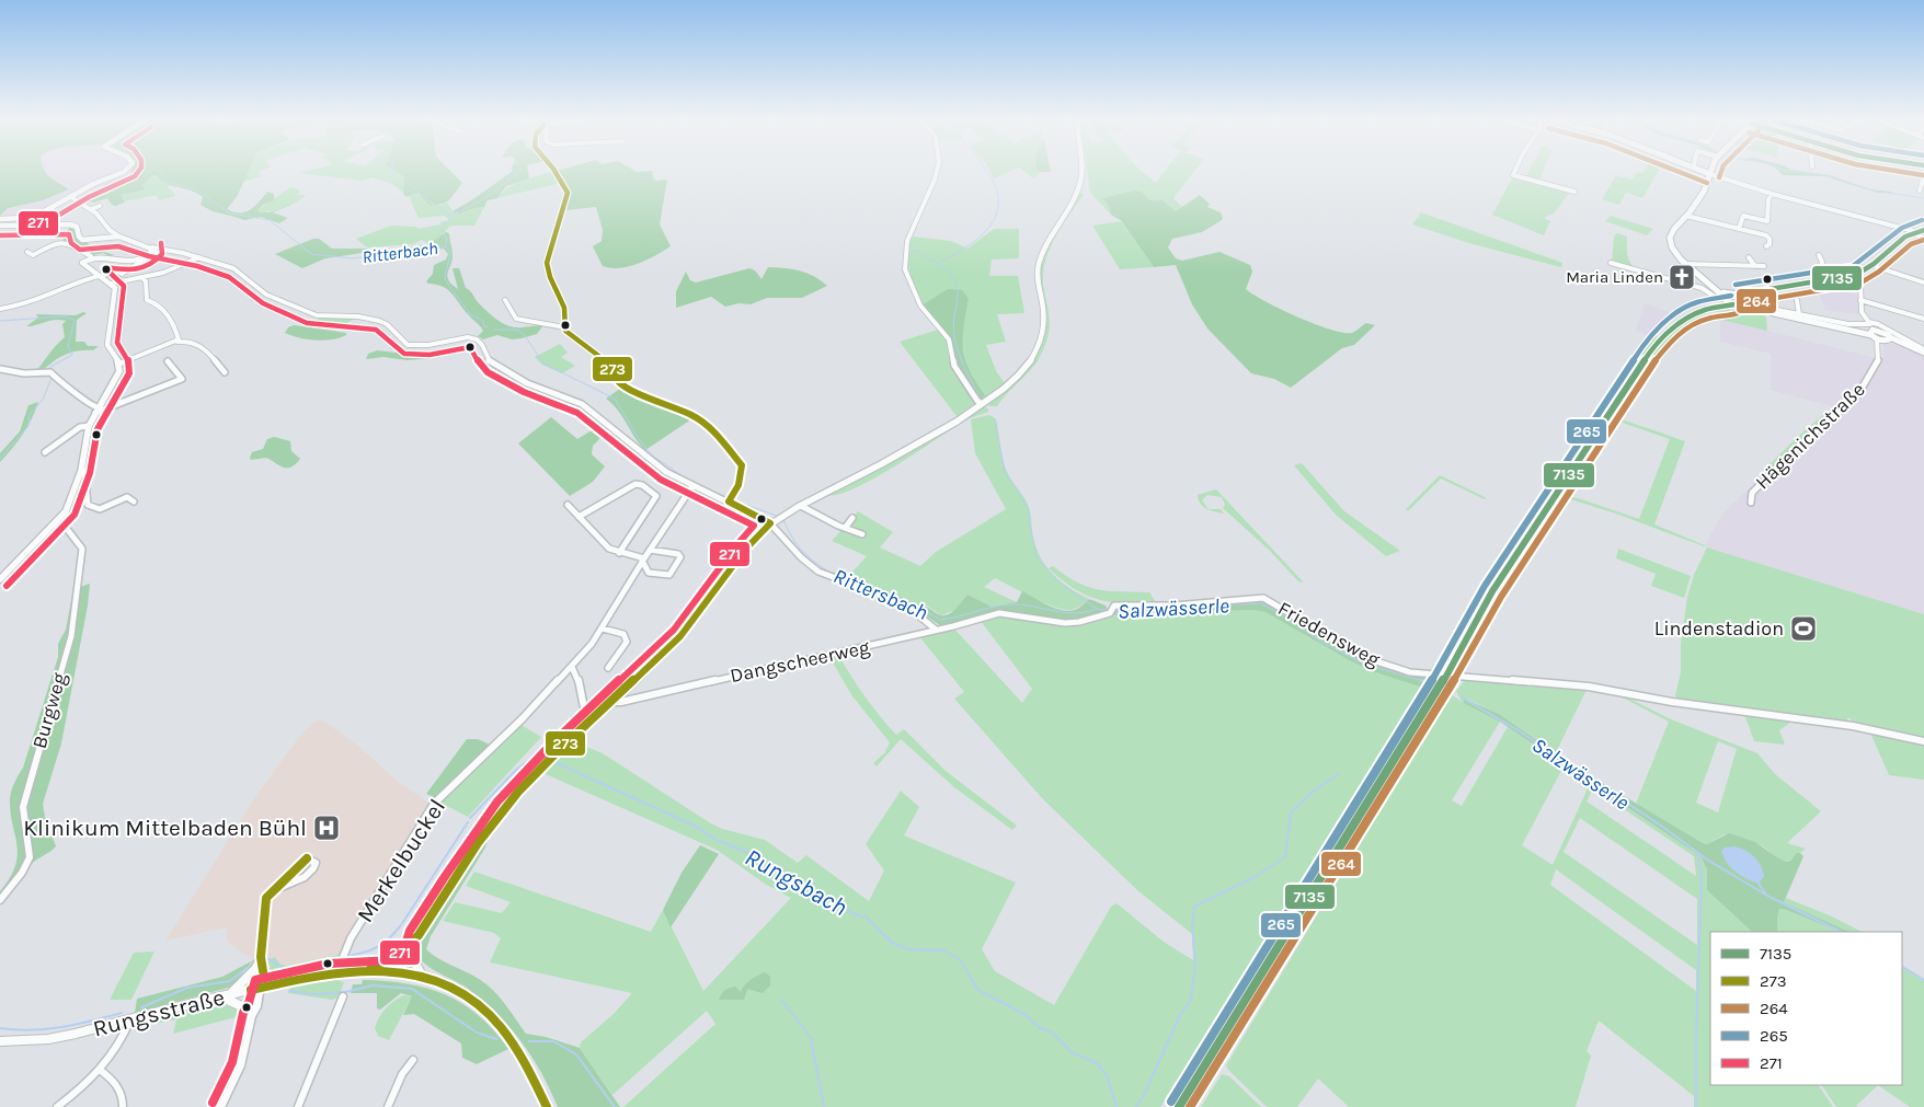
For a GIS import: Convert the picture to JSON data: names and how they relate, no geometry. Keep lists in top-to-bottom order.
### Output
{
  "streets": {
    "street": [
      "Hägenichstraße",
      "Friedensweg",
      "Dangscheerweg",
      "Burgweg",
      "Merkelbuckel",
      "Rungsstraße"
    ]
  },
  "crossings": [
    ["Friedensweg", "Dangscheerweg"],
    ["Merkelbuckel", "Rungsstraße"]
  ],
  "water": [
    "Ritterbach",
    "Rittersbach",
    "Salzwässerle",
    "Rungsbach"
  ],
  "places": {
    "church": ["Maria Linden"],
    "sports": ["Lindenstadion"],
    "hospital": ["Klinikum Mittelbaden Bühl"]
  },
  "lines": [
    "transit line 273",
    "transit line 264",
    "transit line 271",
    "transit line 265",
    "transit line 7135"
  ],
  "legend": [
    "7135",
    "273",
    "264",
    "265",
    "271"
  ]
}
